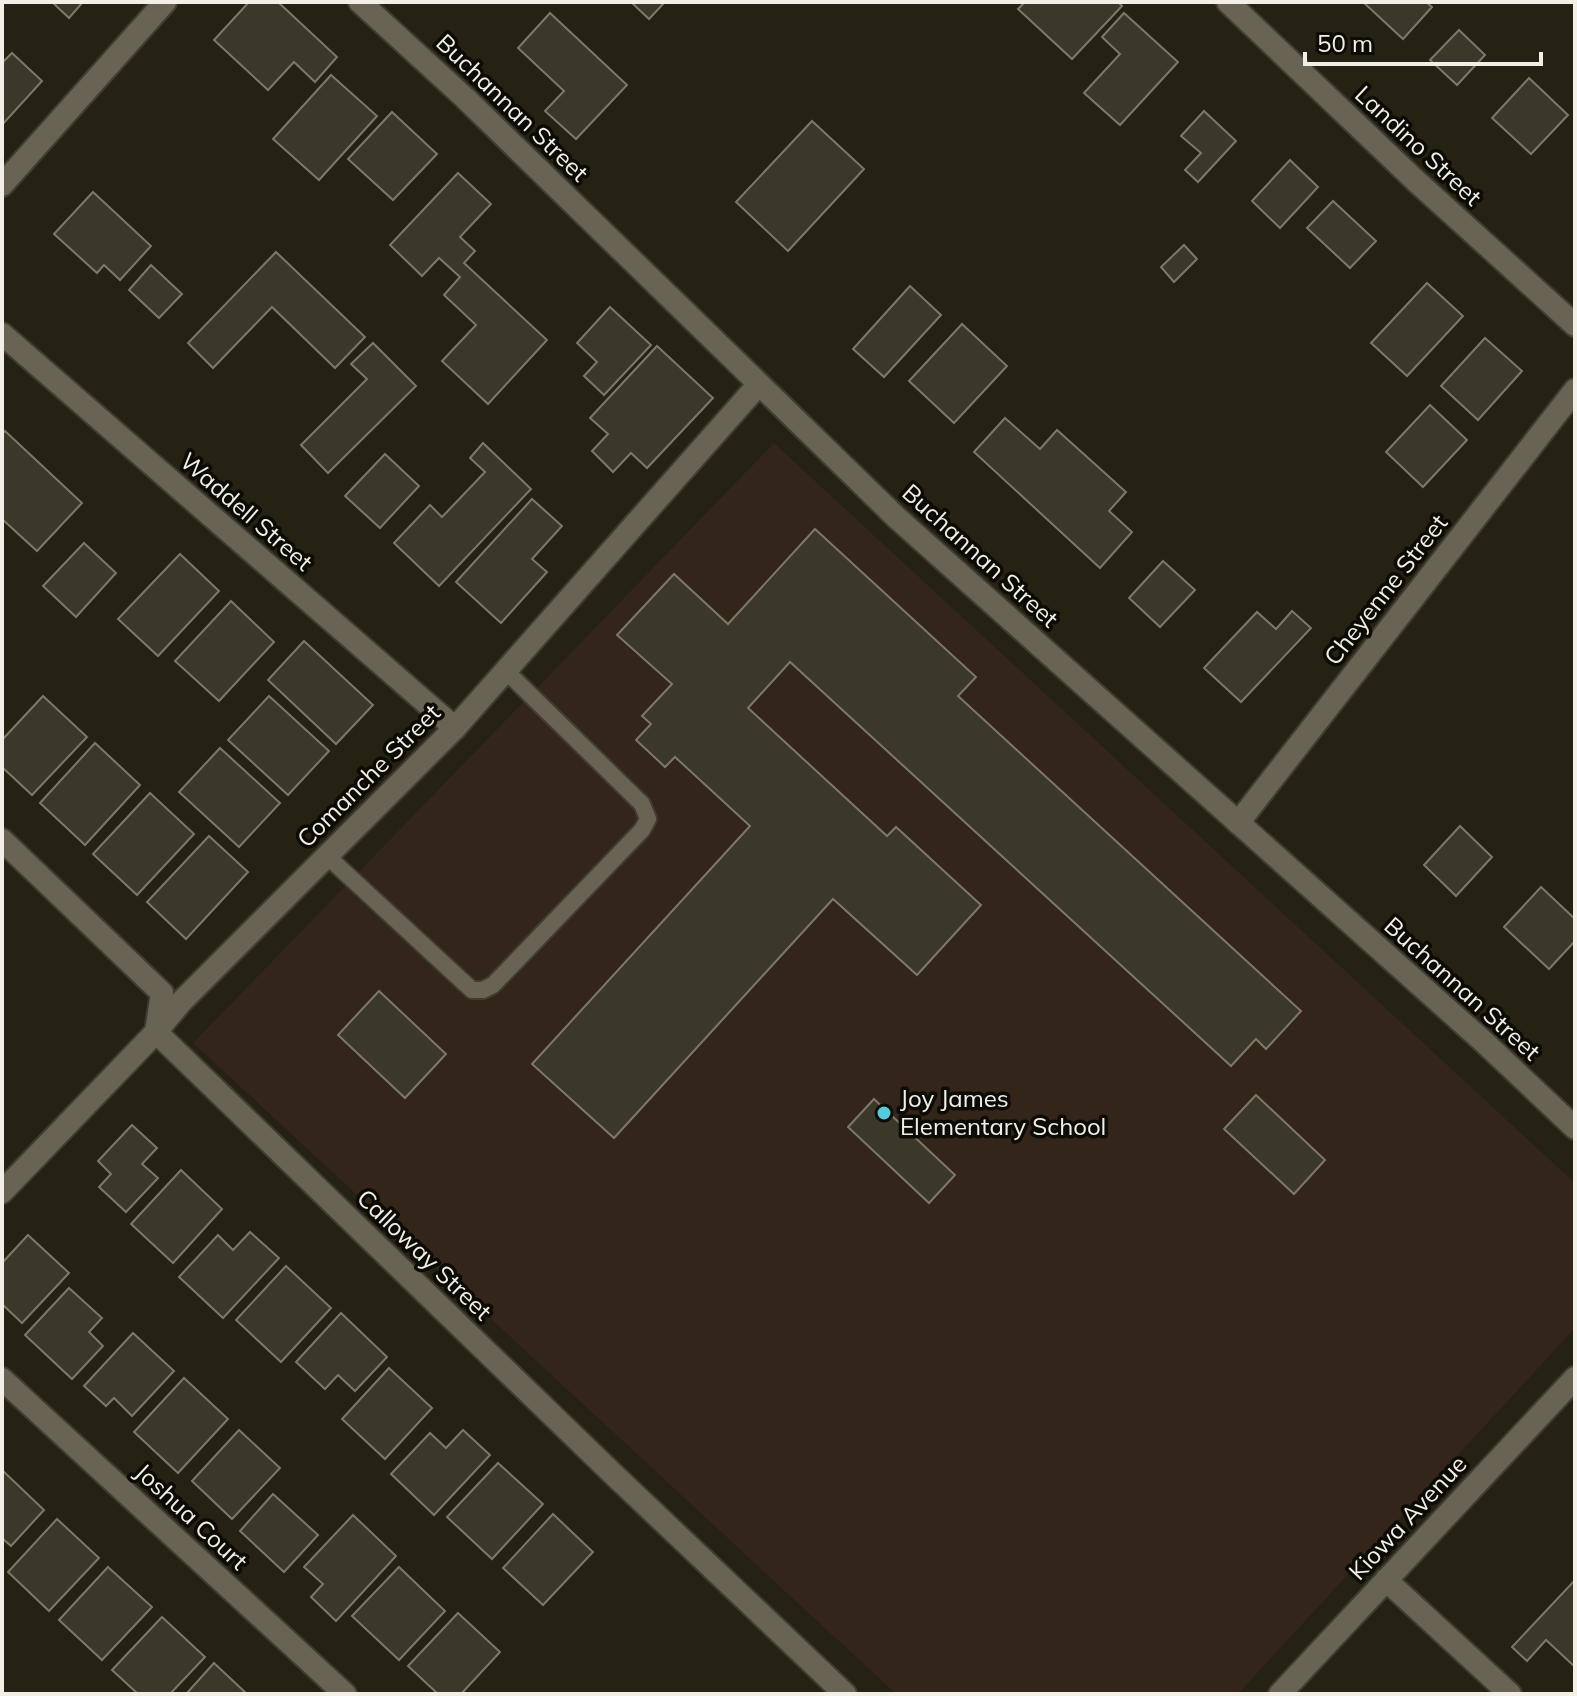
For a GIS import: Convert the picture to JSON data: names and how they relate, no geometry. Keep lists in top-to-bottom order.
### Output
{
  "streets": {
    "street": [
      "Buchannan Street",
      "Landino Street",
      "Waddell Street",
      "Cheyenne Street",
      "Comanche Street",
      "Calloway Street",
      "Joshua Court",
      "Kiowa Avenue"
    ]
  },
  "crossings": [
    ["Buchannan Street", "Cheyenne Street"],
    ["Buchannan Street", "Comanche Street"],
    ["Waddell Street", "Comanche Street"],
    ["Comanche Street", "Calloway Street"]
  ],
  "places": ["Joy James Elementary School"],
  "scale_bar": "50 m"
}
